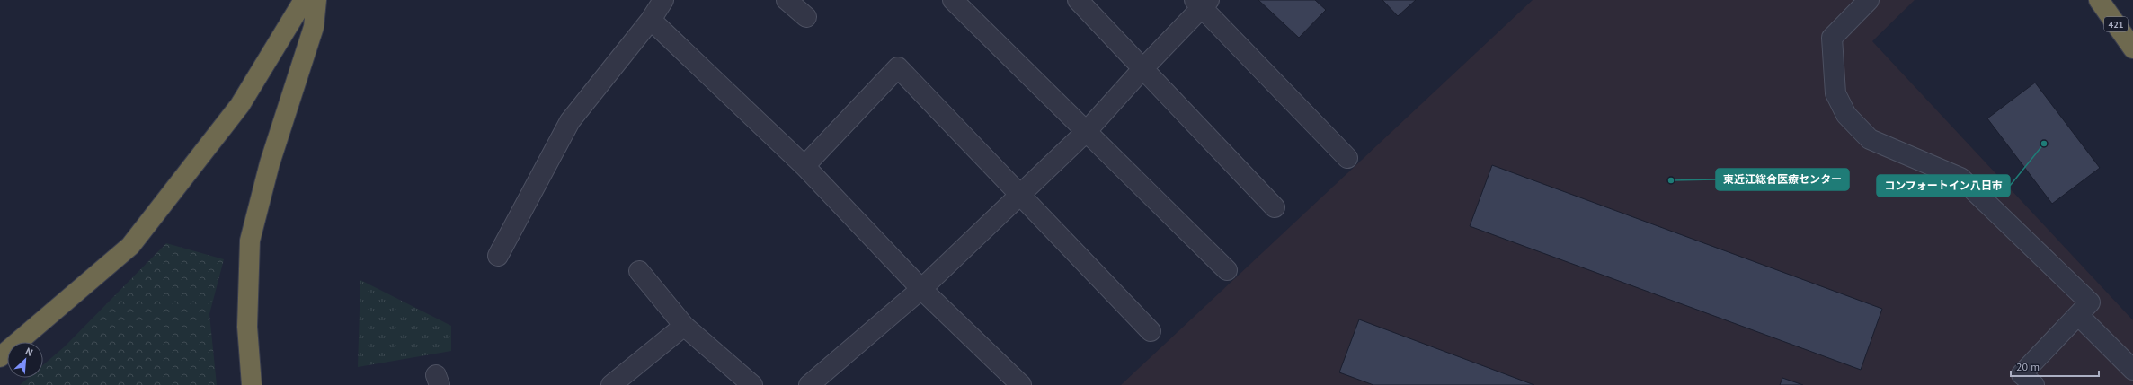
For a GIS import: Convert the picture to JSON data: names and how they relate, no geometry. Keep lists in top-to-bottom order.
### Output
{
  "streets": {
    "highway": ["421"]
  },
  "places": ["コンフォートイン八日市", "東近江総合医療センター"],
  "scale_bar": "20 m",
  "north": "top right"
}
